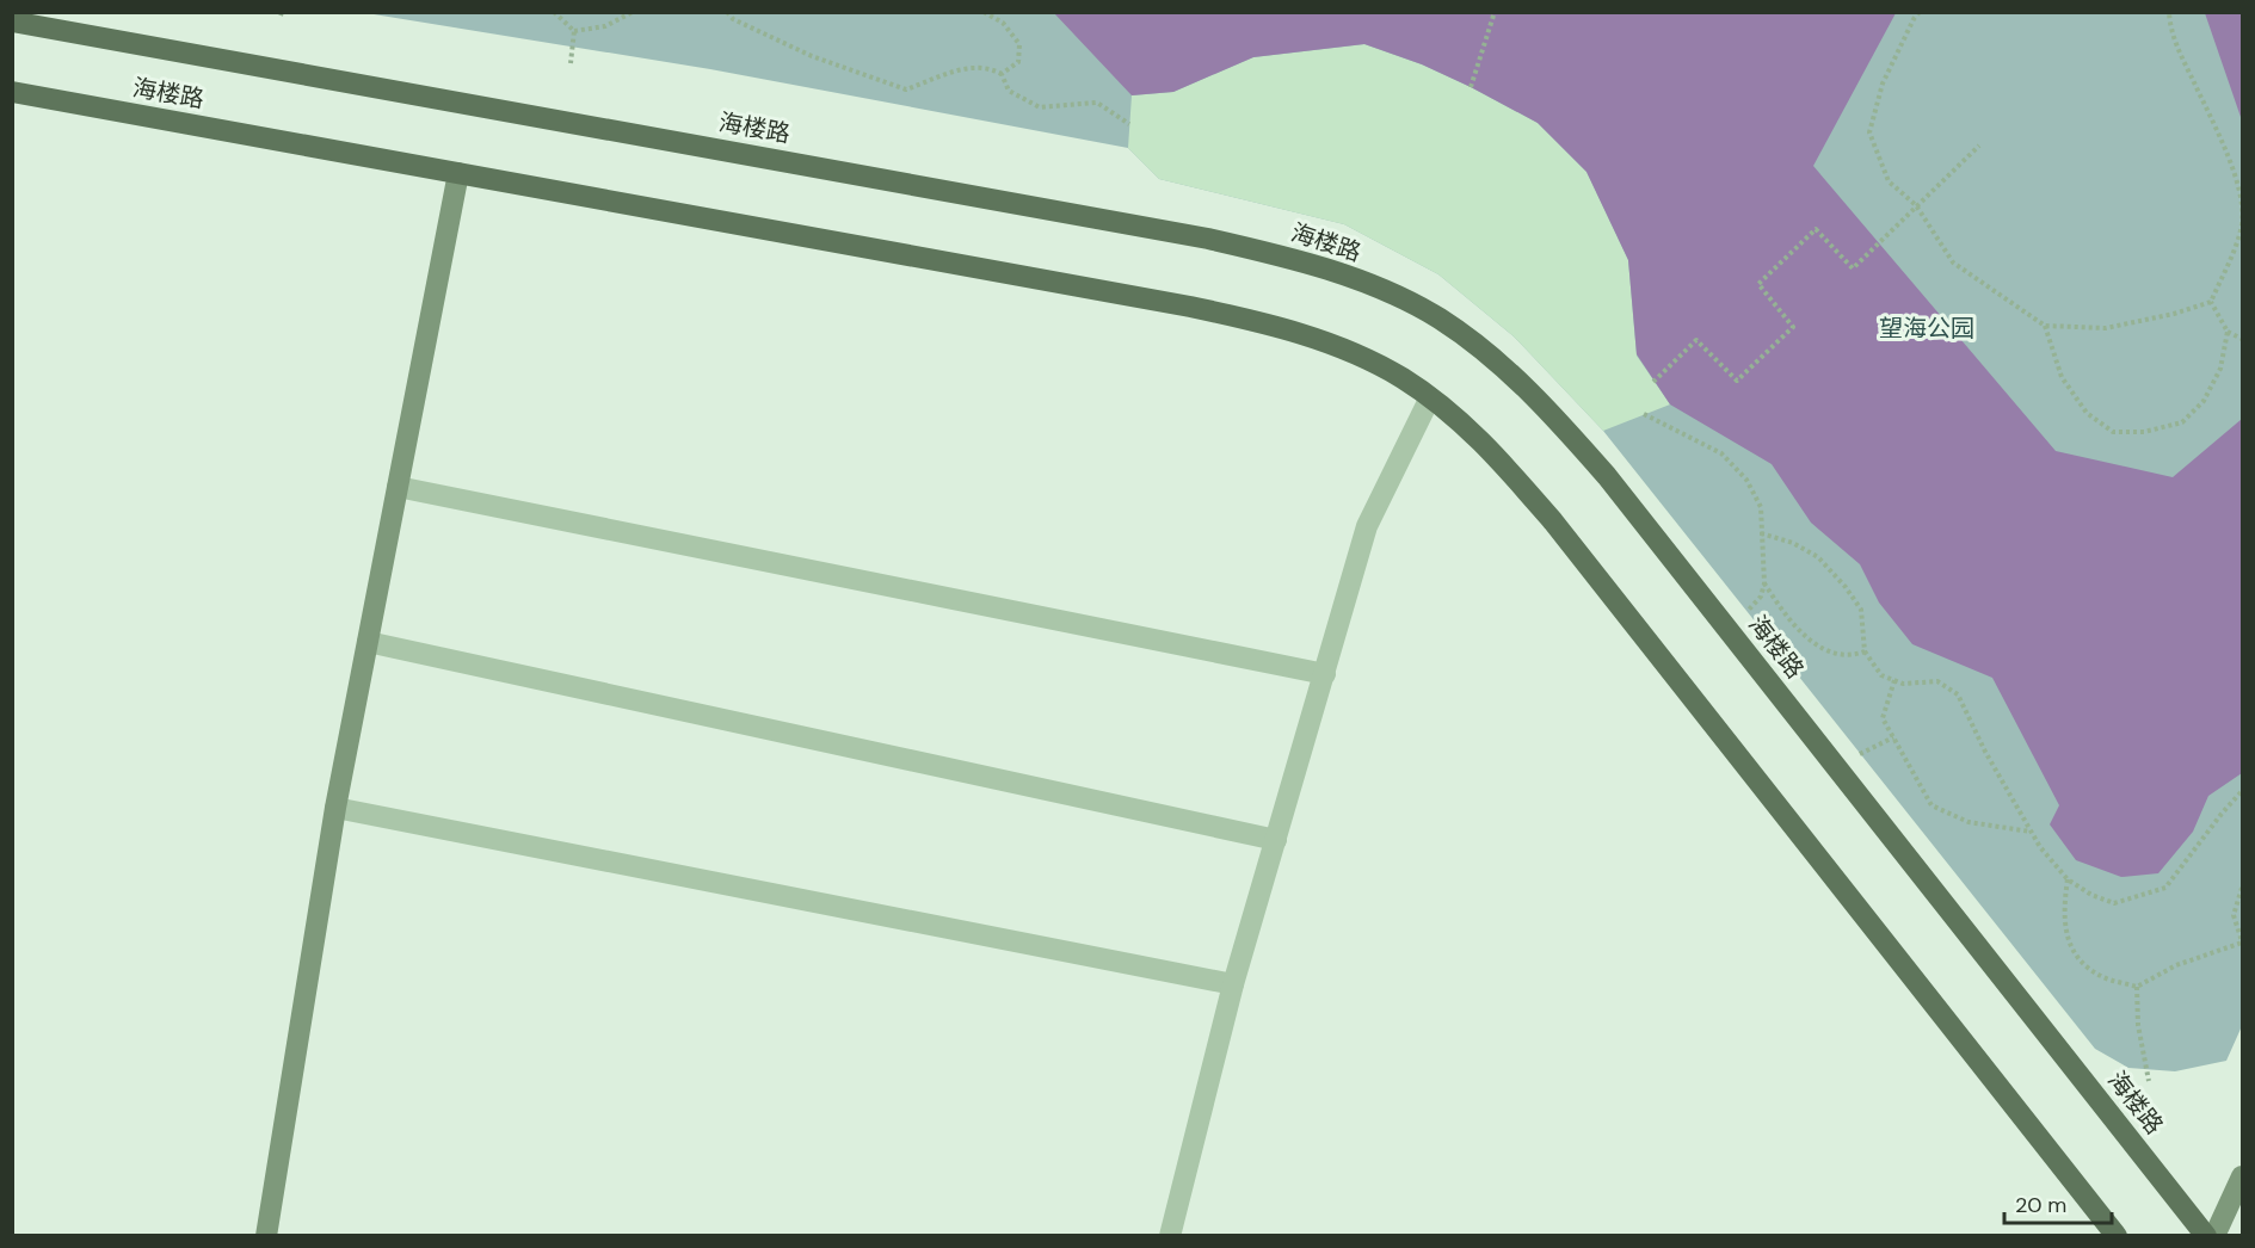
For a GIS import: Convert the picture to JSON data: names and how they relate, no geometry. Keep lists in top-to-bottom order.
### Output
{
  "streets": {
    "main road": ["海楼路"]
  },
  "parks": ["望海公园"],
  "scale_bar": "20 m"
}
